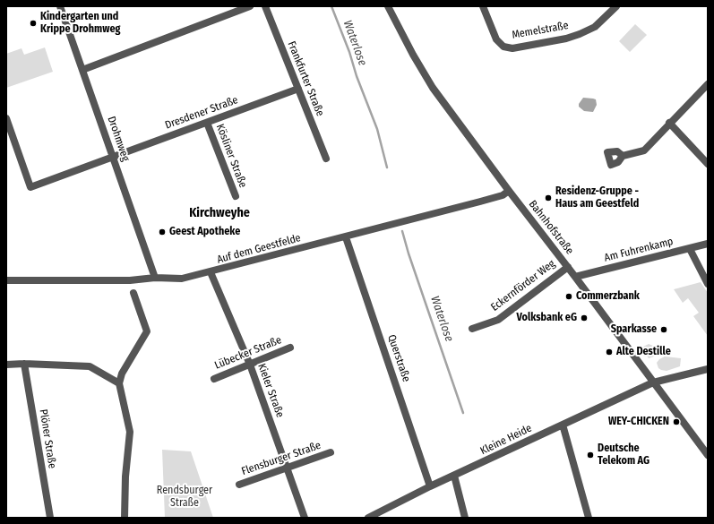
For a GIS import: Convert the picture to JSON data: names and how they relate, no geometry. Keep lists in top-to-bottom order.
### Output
{
  "streets": {
    "street": [
      "Memelstraße",
      "Frankfurter Straße",
      "Dresdener Straße",
      "Drohmweg",
      "Kösliner Straße",
      "Bahnhofstraße",
      "Auf dem Geestfelde",
      "Am Fuhrenkamp",
      "Eckernförder Weg",
      "Lübecker Straße",
      "Querstraße",
      "Kieler Straße",
      "Plöner Straße",
      "Kleine Heide",
      "Flensburger Straße"
    ]
  },
  "crossings": [
    ["Frankfurter Straße", "Dresdener Straße"],
    ["Dresdener Straße", "Drohmweg"],
    ["Dresdener Straße", "Kösliner Straße"],
    ["Drohmweg", "Auf dem Geestfelde"],
    ["Bahnhofstraße", "Auf dem Geestfelde"],
    ["Bahnhofstraße", "Am Fuhrenkamp"],
    ["Bahnhofstraße", "Eckernförder Weg"],
    ["Bahnhofstraße", "Kleine Heide"],
    ["Auf dem Geestfelde", "Querstraße"],
    ["Auf dem Geestfelde", "Kieler Straße"],
    ["Lübecker Straße", "Kieler Straße"],
    ["Querstraße", "Kleine Heide"],
    ["Kieler Straße", "Flensburger Straße"]
  ],
  "districts": ["Kirchweyhe"],
  "water": ["Waterlose"],
  "parks": ["Rendsburger Straße"],
  "places": [
    "Kindergarten und Krippe Drohmweg",
    "Residenz-Gruppe - Haus am Geestfeld",
    "Geest Apotheke",
    "Commerzbank",
    "Volksbank eG",
    "Sparkasse",
    "Alte Destille",
    "WEY-CHICKEN",
    "Deutsche Telekom AG"
  ]
}
